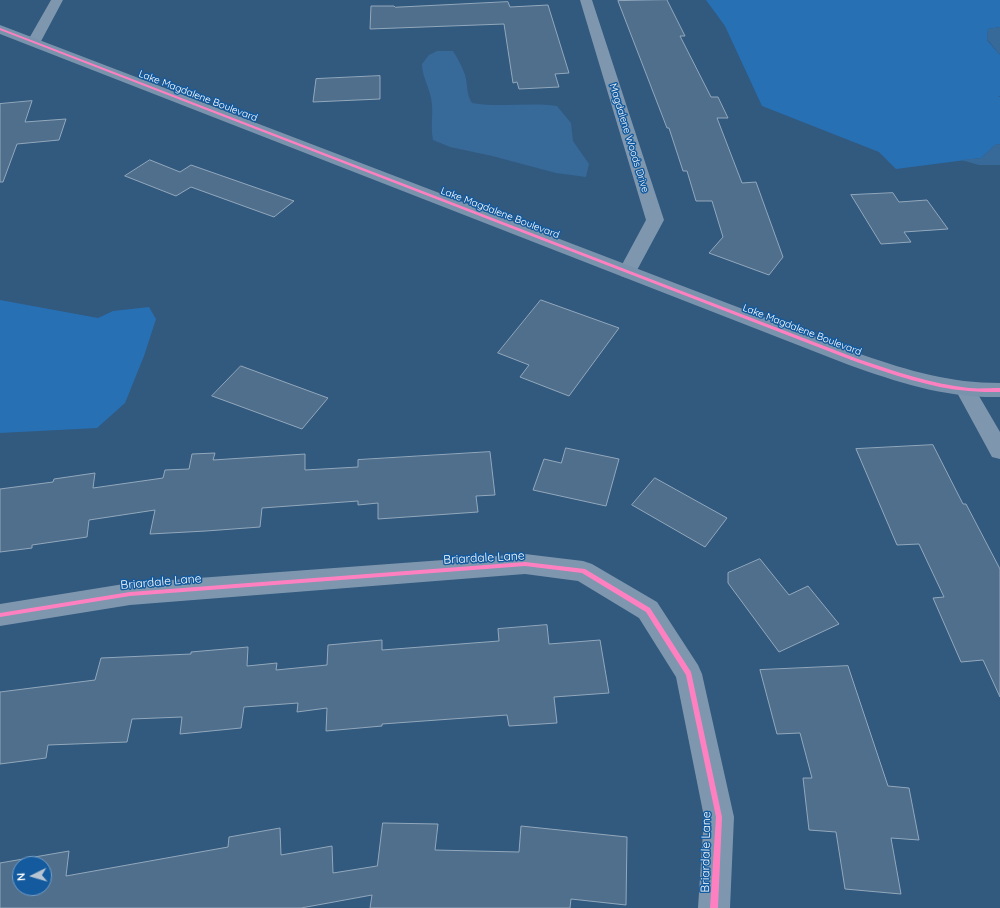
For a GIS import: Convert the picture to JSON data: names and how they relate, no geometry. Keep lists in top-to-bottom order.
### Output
{
  "streets": {
    "street": ["Lake Magdalene Boulevard", "Magdalene Woods Drive", "Briardale Lane"]
  },
  "crossings": [
    ["Lake Magdalene Boulevard", "Magdalene Woods Drive"]
  ],
  "north": "left"
}
